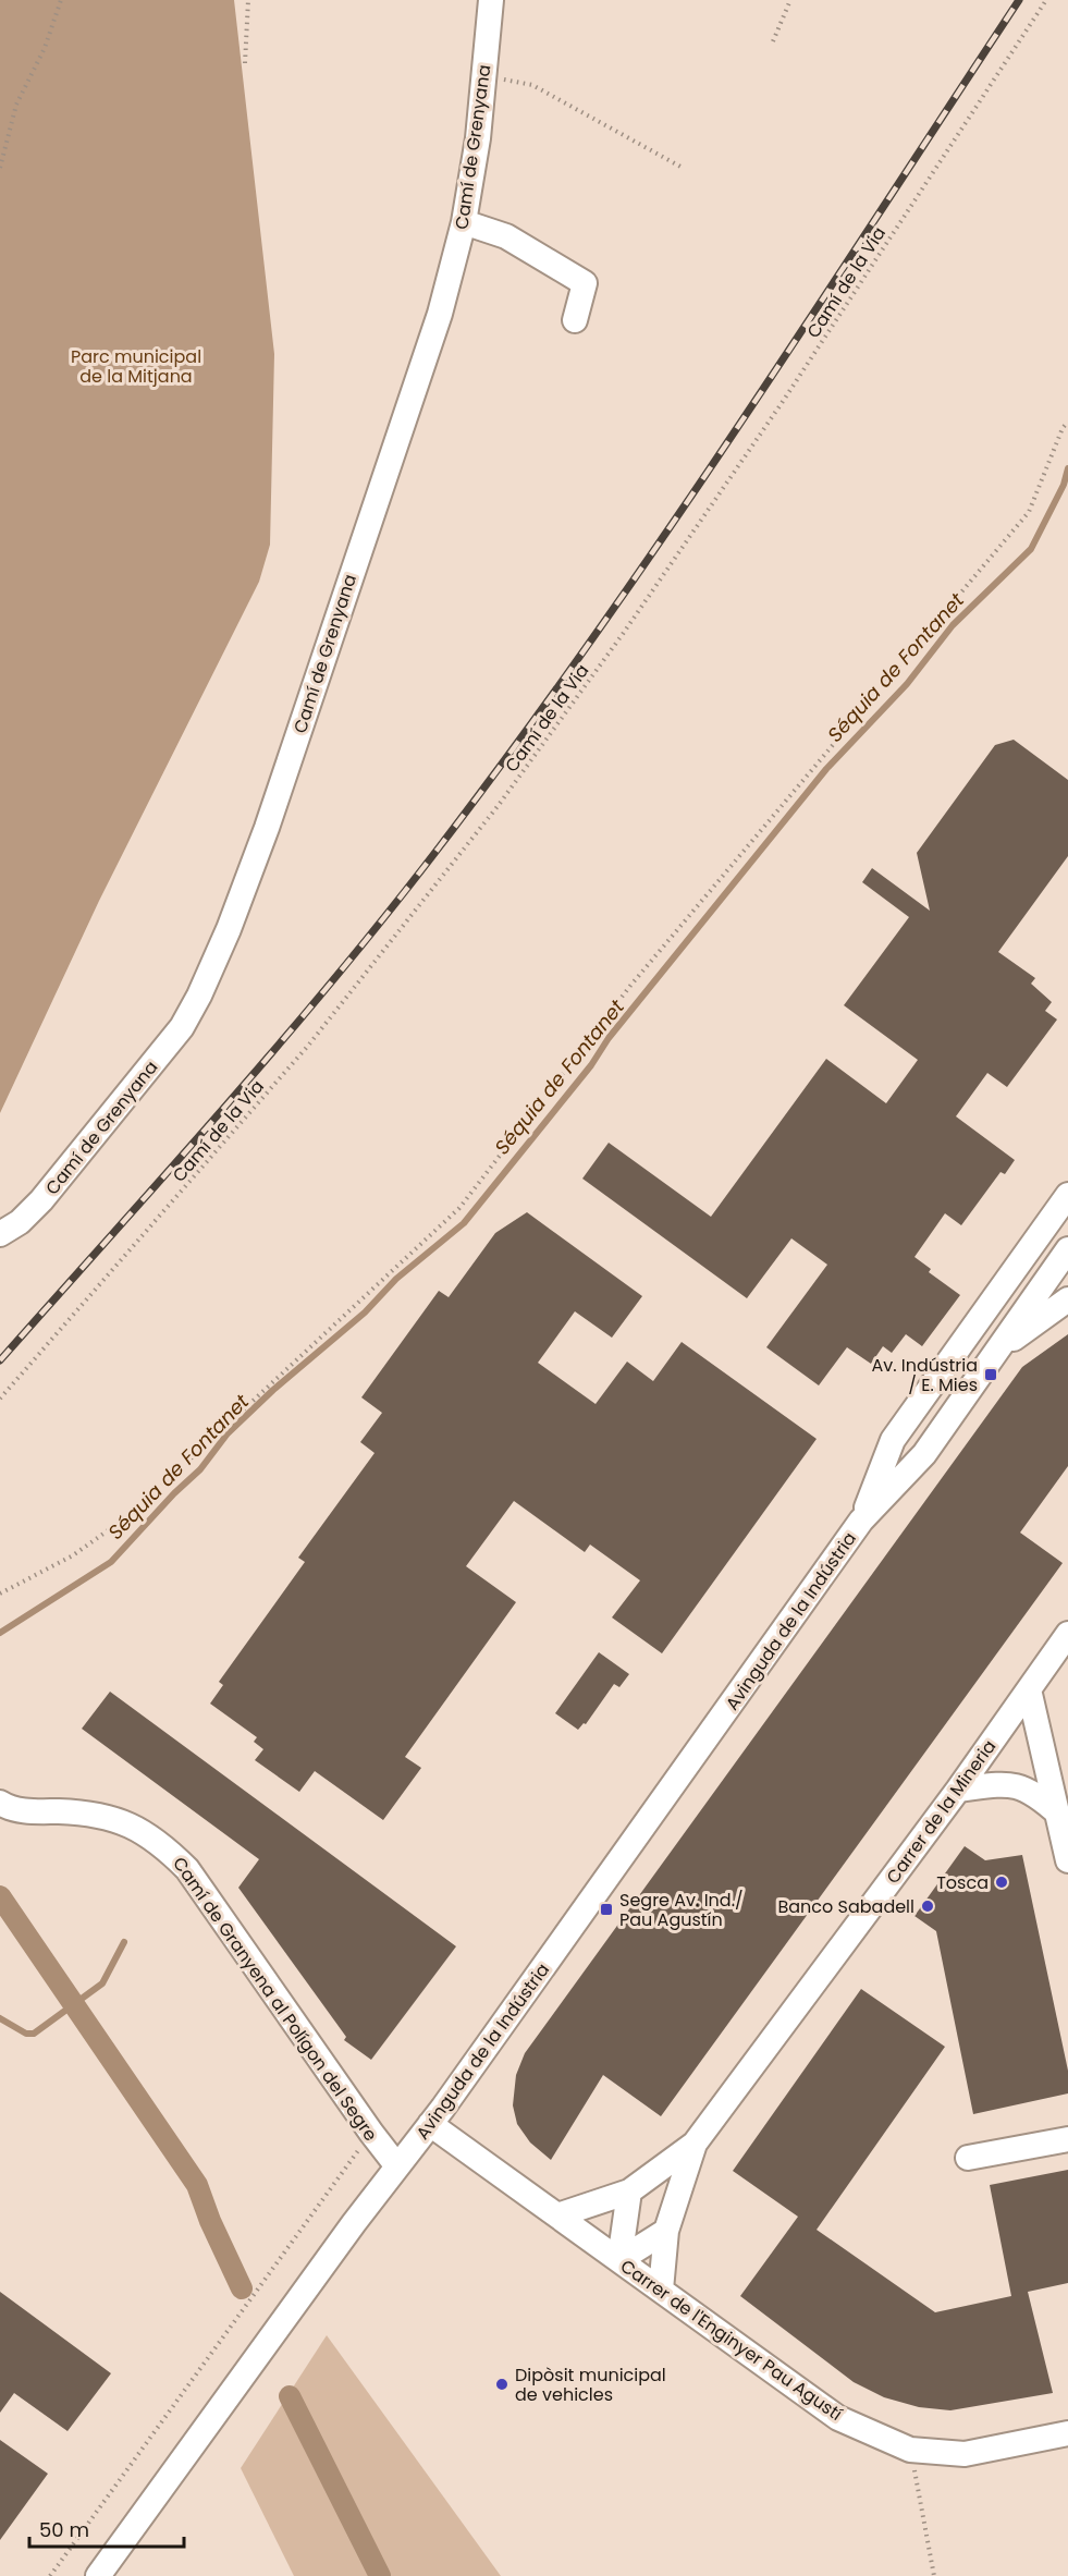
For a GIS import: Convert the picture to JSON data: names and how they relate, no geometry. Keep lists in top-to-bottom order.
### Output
{
  "streets": {
    "street": [
      "Camí de Grenyana",
      "Avinguda de la Indústria",
      "Carrer de la Mineria",
      "Camí de Granyena al Polígon del Segre",
      "Carrer de l'Enginyer Pau Agustí"
    ],
    "path": ["Camí de la Via"]
  },
  "crossings": [
    ["Avinguda de la Indústria", "Camí de Granyena al Polígon del Segre"],
    ["Avinguda de la Indústria", "Carrer de l'Enginyer Pau Agustí"],
    ["Carrer de la Mineria", "Carrer de l'Enginyer Pau Agustí"]
  ],
  "water": ["Séquia de Fontanet"],
  "parks": ["Parc municipal de la Mitjana"],
  "places": {
    "transit": ["Av. Indústria / E. Mies", "Segre Av. Ind./ Pau Agustín"],
    "other": ["Tosca", "Banco Sabadell", "Dipòsit municipal de vehicles"]
  },
  "scale_bar": "50 m"
}
